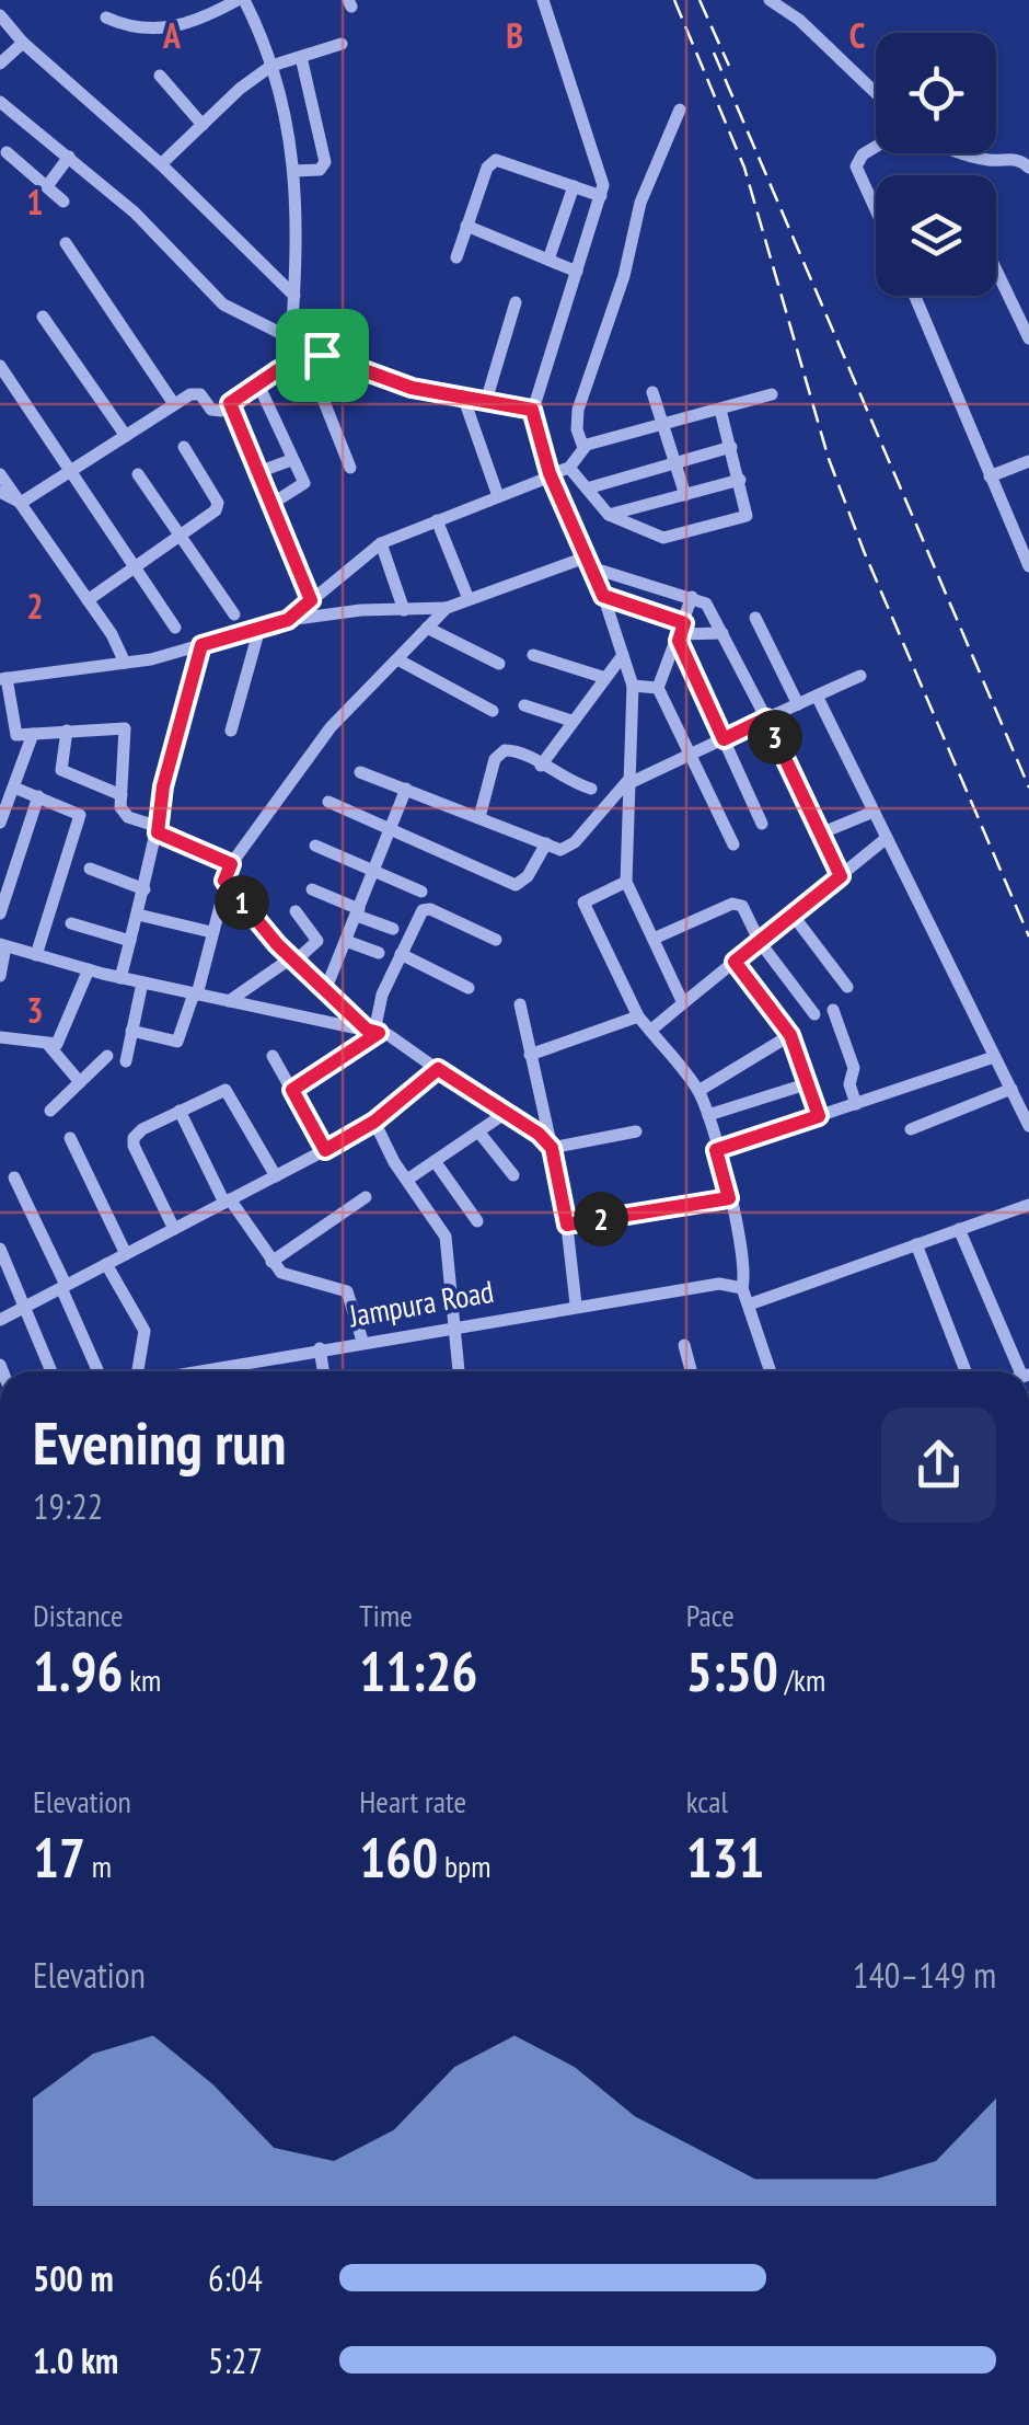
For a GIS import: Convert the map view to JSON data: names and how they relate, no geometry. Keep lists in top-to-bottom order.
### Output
{
  "streets": {
    "street": ["Jampura Road"]
  },
  "page": {
    "pins": ["3", "1", "2"],
    "heading": ["Evening run", "19:22"],
    "stats": [
      ["Distance", "1.96 km"],
      ["Time", "11:26"],
      ["Pace", "5:50 /km"],
      ["Elevation", "17 m"],
      ["Heart rate", "160 bpm"],
      ["kcal", "131"]
    ],
    "chart": ["Elevation", "140–149 m"],
    "list": [
      {
        "name": "500 m",
        "note": "6:04"
      },
      {
        "name": "1.0 km",
        "note": "5:27"
      }
    ]
  },
  "grid": {
    "columns": ["A", "B", "C"],
    "rows": ["1", "2", "3"]
  }
}
